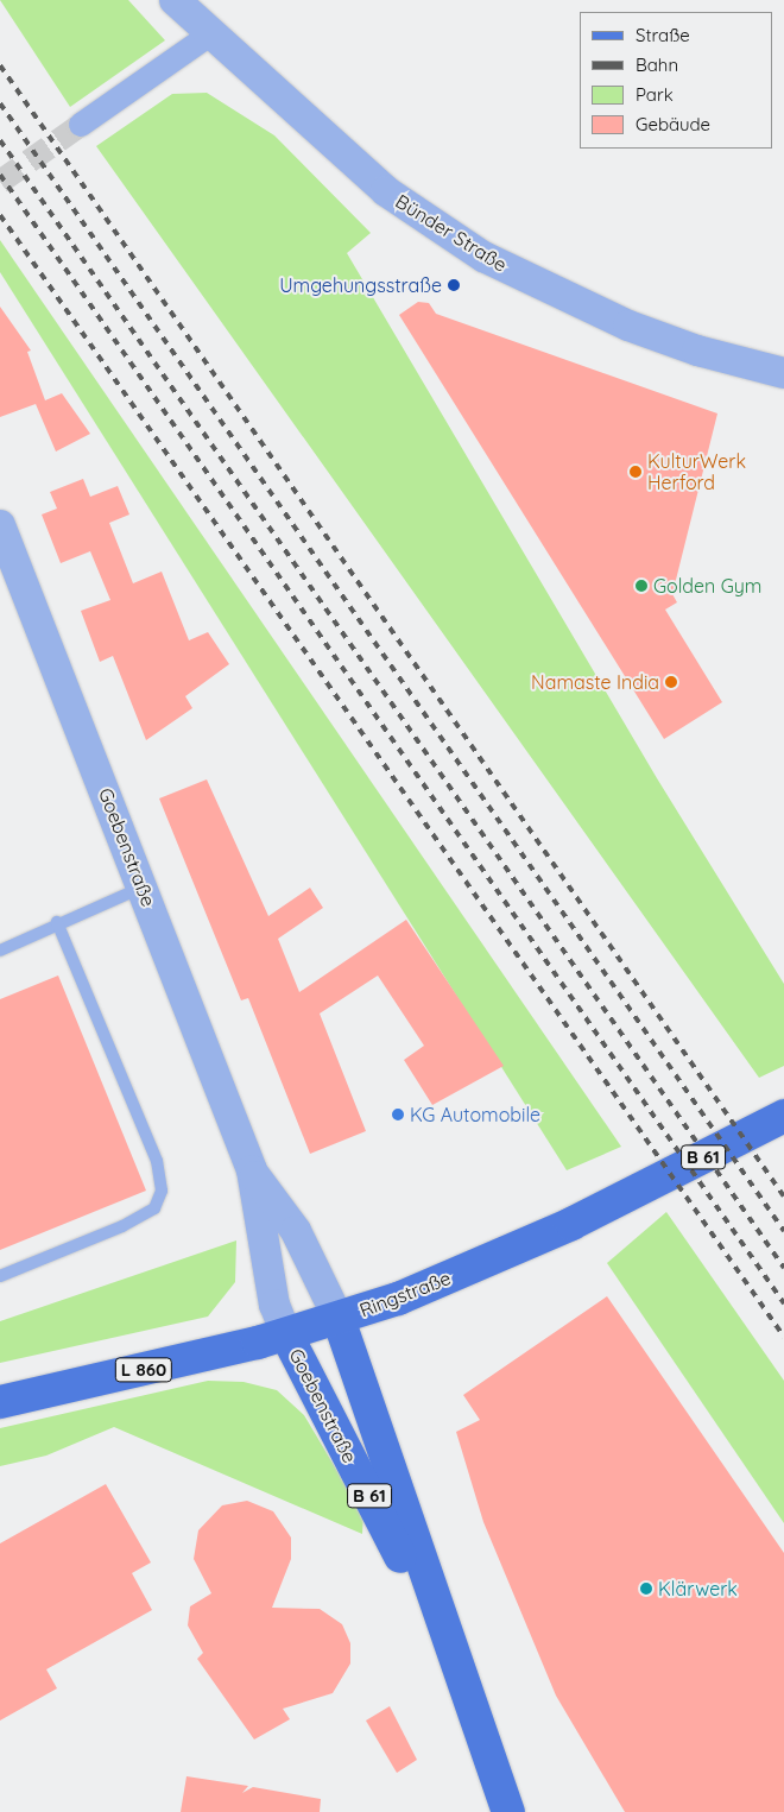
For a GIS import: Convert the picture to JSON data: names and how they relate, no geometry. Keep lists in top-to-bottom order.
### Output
{
  "streets": {
    "main road": [
      "Goebenstraße",
      "B 61",
      "Ringstraße",
      "L 860"
    ],
    "street": ["Bünder Straße"]
  },
  "crossings": [
    ["Goebenstraße", "Ringstraße"]
  ],
  "places": [
    "Umgehungsstraße",
    "KulturWerk Herford",
    "Golden Gym",
    "Namaste India",
    "KG Automobile",
    "Klärwerk"
  ],
  "legend": [
    "Straße",
    "Bahn",
    "Park",
    "Gebäude"
  ]
}
